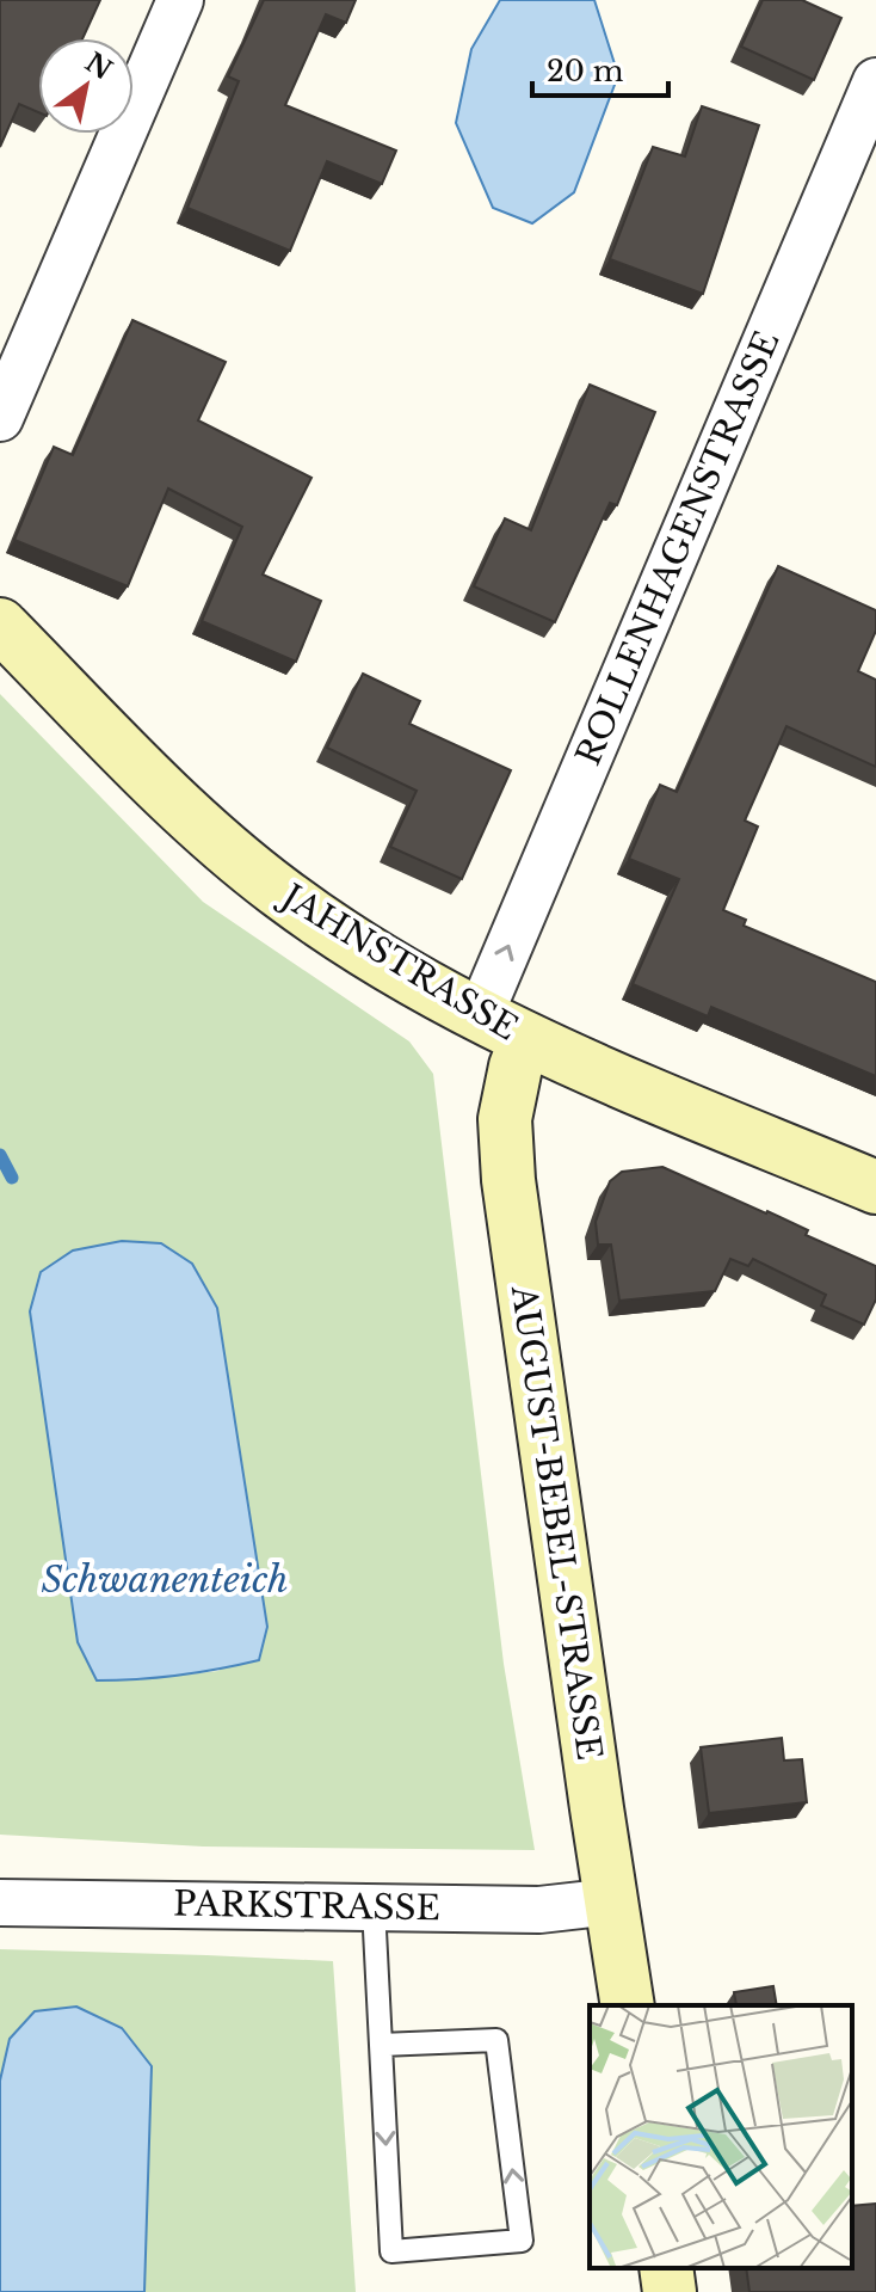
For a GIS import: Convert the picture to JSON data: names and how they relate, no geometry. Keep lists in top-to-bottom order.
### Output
{
  "streets": {
    "main road": ["JAHNSTRASSE", "AUGUST-BEBEL-STRASSE"],
    "street": ["ROLLENHAGENSTRASSE", "PARKSTRASSE"]
  },
  "crossings": [
    ["ROLLENHAGENSTRASSE", "JAHNSTRASSE"],
    ["JAHNSTRASSE", "AUGUST-BEBEL-STRASSE"],
    ["AUGUST-BEBEL-STRASSE", "PARKSTRASSE"]
  ],
  "one_way": ["ROLLENHAGENSTRASSE"],
  "water": ["Schwanenteich"],
  "scale_bar": "20 m",
  "north": "top right"
}
